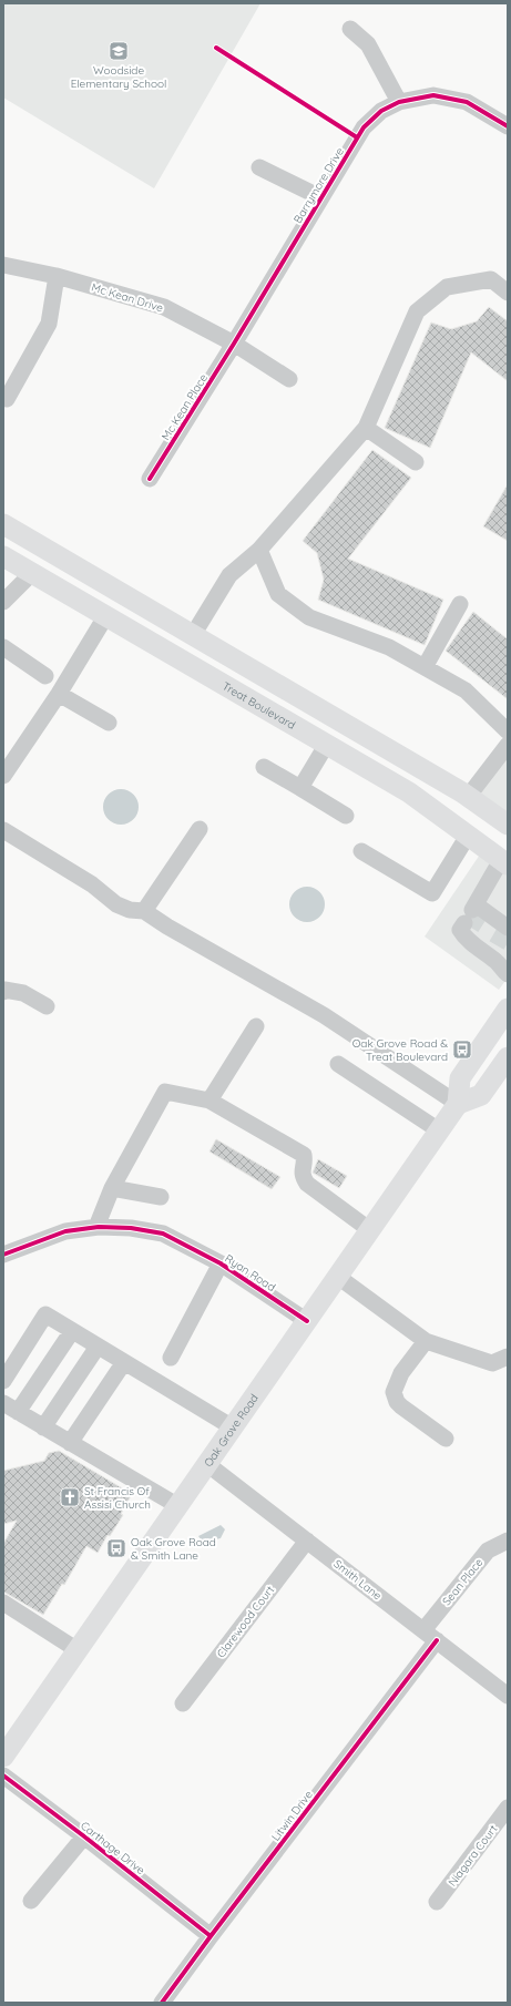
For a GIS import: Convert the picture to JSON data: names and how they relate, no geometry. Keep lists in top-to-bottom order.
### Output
{
  "streets": {
    "main road": ["Treat Boulevard", "Oak Grove Road"],
    "street": [
      "Barrymore Drive",
      "Mc Kean Drive",
      "Mc Kean Place",
      "Ryan Road",
      "Smith Lane",
      "Sean Place",
      "Clarewood Court",
      "Litwin Drive",
      "Carthage Drive",
      "Niagara Court"
    ]
  },
  "crossings": [
    ["Barrymore Drive", "Mc Kean Drive"],
    ["Barrymore Drive", "Mc Kean Place"],
    ["Mc Kean Drive", "Mc Kean Place"],
    ["Ryan Road", "Oak Grove Road"],
    ["Oak Grove Road", "Smith Lane"],
    ["Smith Lane", "Sean Place"],
    ["Smith Lane", "Clarewood Court"],
    ["Smith Lane", "Litwin Drive"],
    ["Litwin Drive", "Carthage Drive"]
  ],
  "places": {
    "school or university": ["Woodside Elementary School"],
    "bus stop": ["Oak Grove Road & Treat Boulevard", "Oak Grove Road & Smith Lane"],
    "church": ["St Francis Of Assisi Church"]
  }
}
